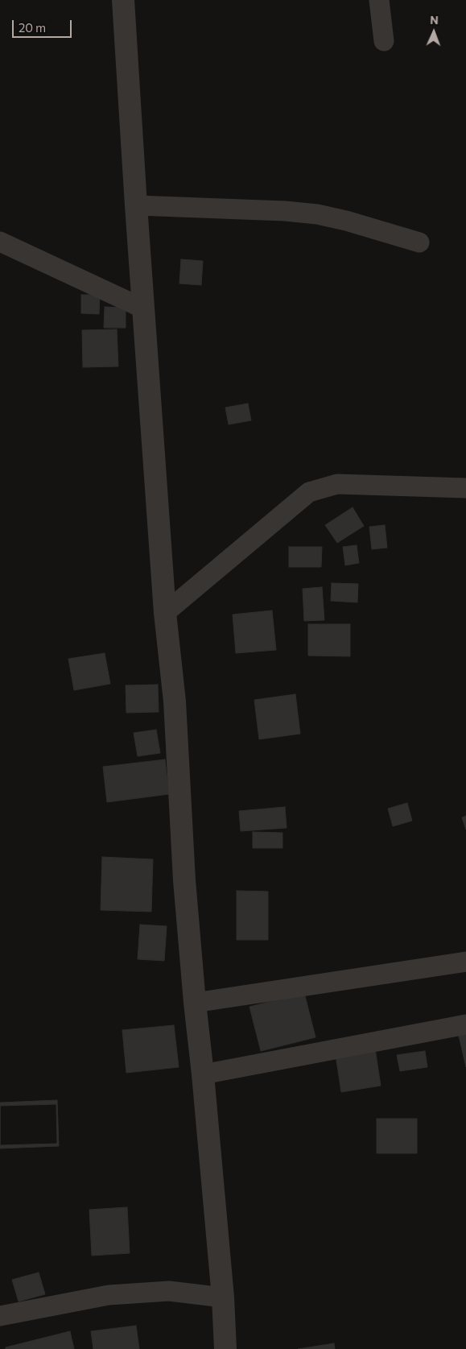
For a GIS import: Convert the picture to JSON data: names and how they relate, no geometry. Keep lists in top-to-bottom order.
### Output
{
  "scale_bar": "20 m",
  "north": "top"
}
